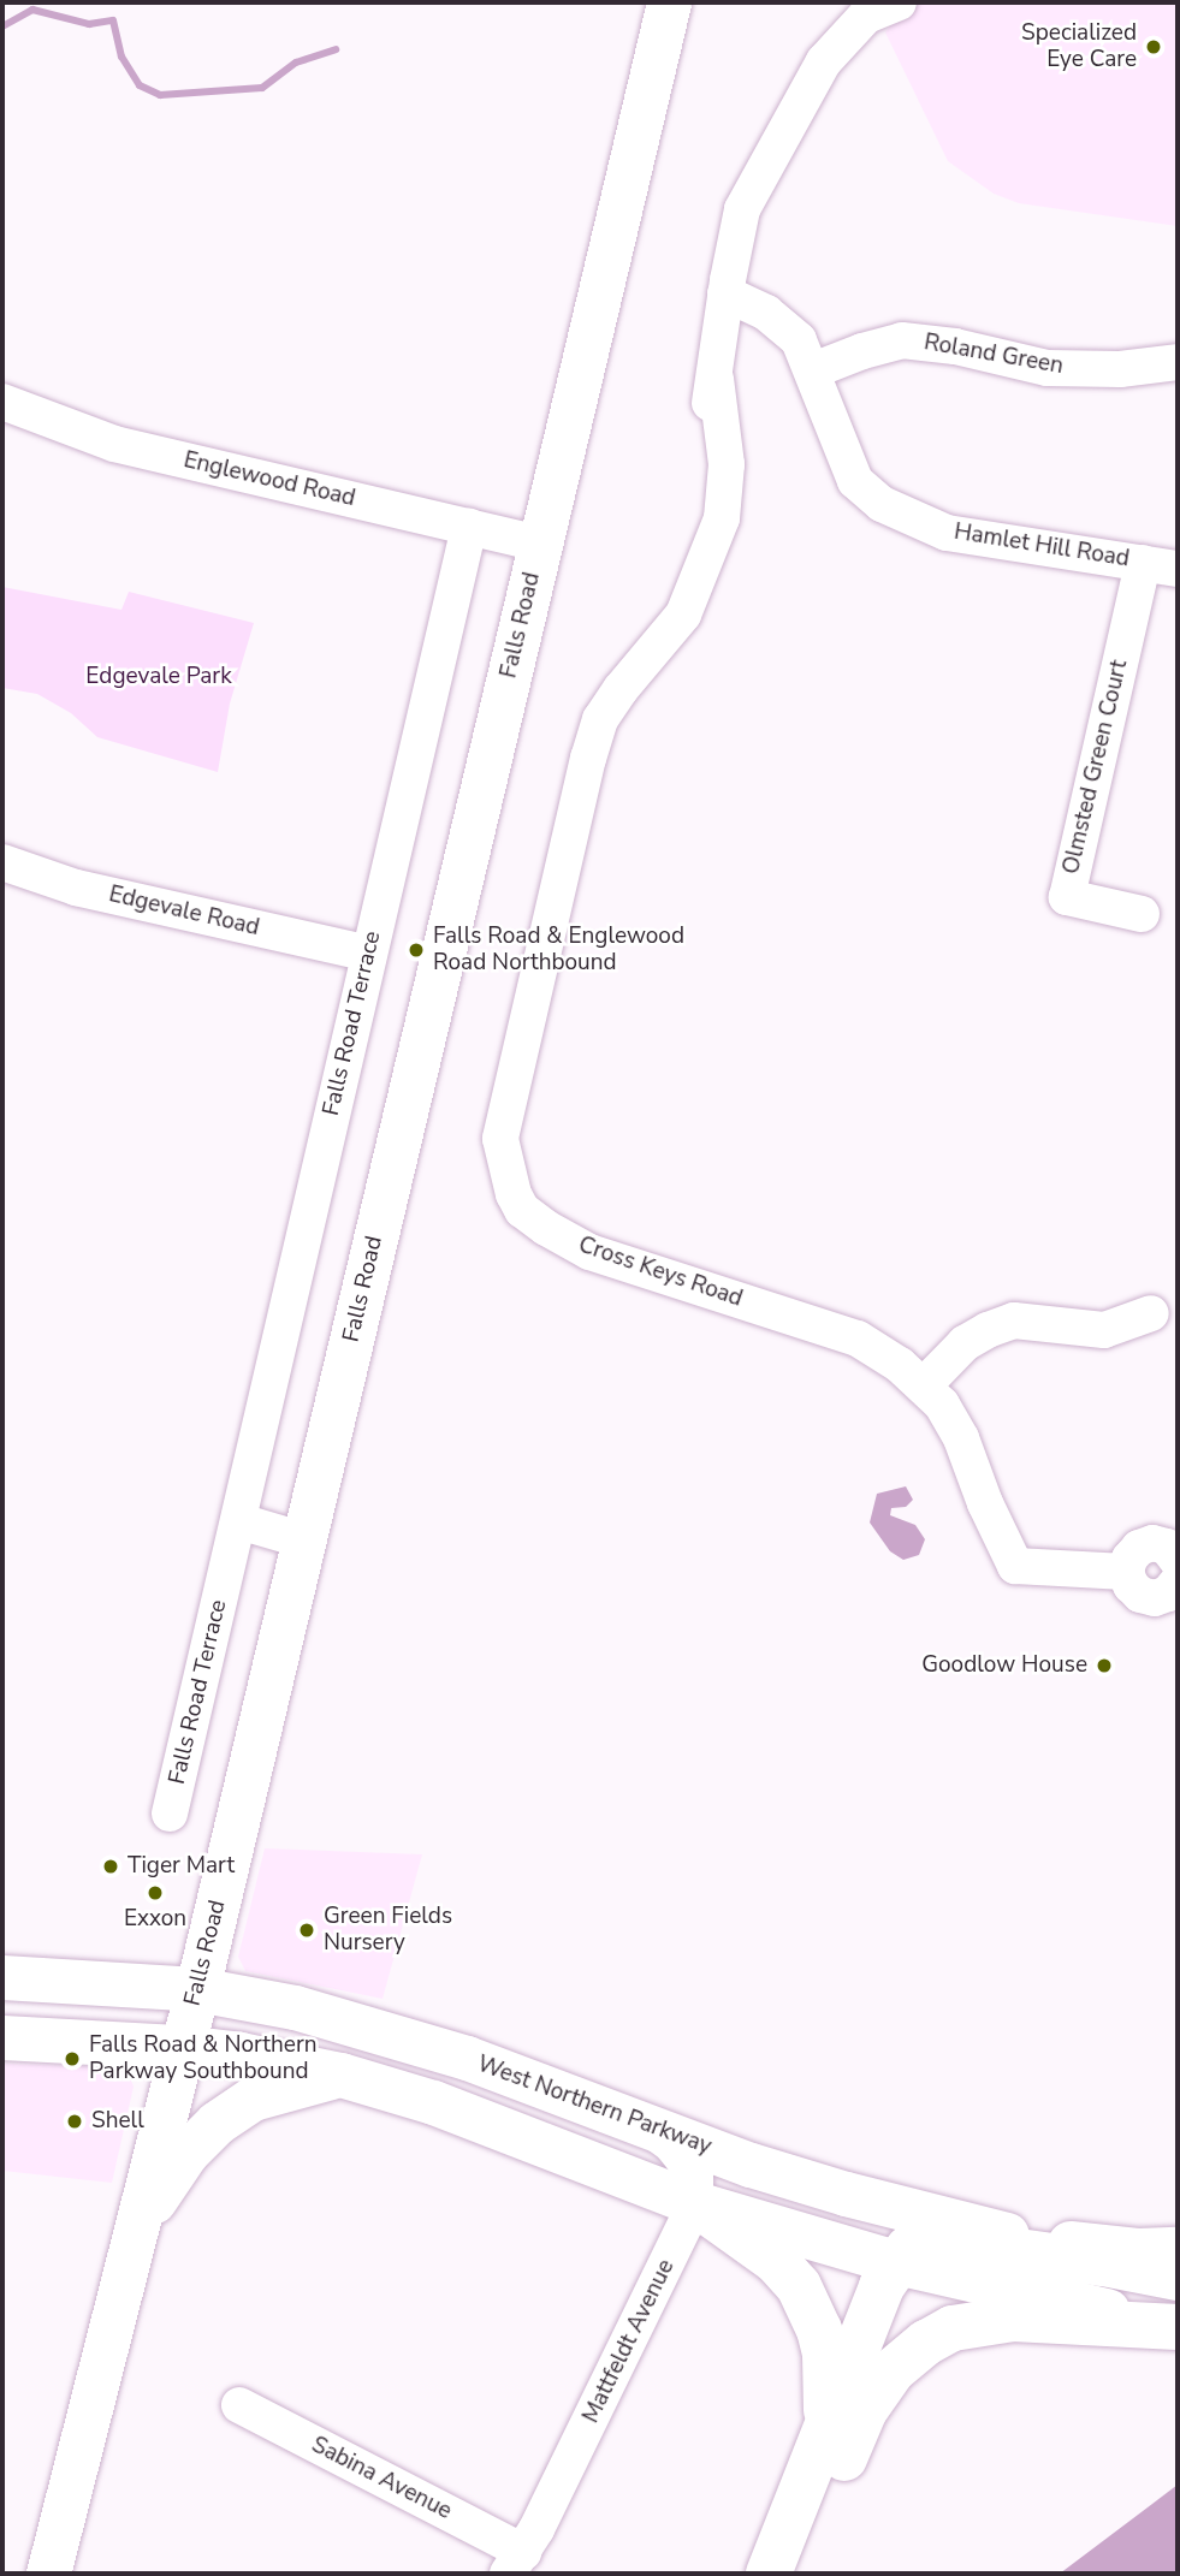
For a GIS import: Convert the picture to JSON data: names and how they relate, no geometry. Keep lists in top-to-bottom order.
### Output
{
  "streets": {
    "main road": ["Falls Road", "West Northern Parkway"],
    "street": [
      "Roland Green",
      "Englewood Road",
      "Hamlet Hill Road",
      "Olmsted Green Court",
      "Edgevale Road",
      "Falls Road Terrace",
      "Cross Keys Road",
      "Mattfeldt Avenue",
      "Sabina Avenue"
    ]
  },
  "crossings": [
    ["Roland Green", "Hamlet Hill Road"],
    ["Englewood Road", "Falls Road"],
    ["Englewood Road", "Falls Road Terrace"],
    ["Hamlet Hill Road", "Olmsted Green Court"],
    ["Hamlet Hill Road", "Cross Keys Road"],
    ["Falls Road", "West Northern Parkway"],
    ["Edgevale Road", "Falls Road Terrace"],
    ["Mattfeldt Avenue", "Sabina Avenue"]
  ],
  "parks": ["Edgevale Park"],
  "places": [
    "Specialized Eye Care",
    "Falls Road & Englewood Road Northbound",
    "Goodlow House",
    "Tiger Mart",
    "Exxon",
    "Green Fields Nursery",
    "Falls Road & Northern Parkway Southbound",
    "Shell"
  ]
}
